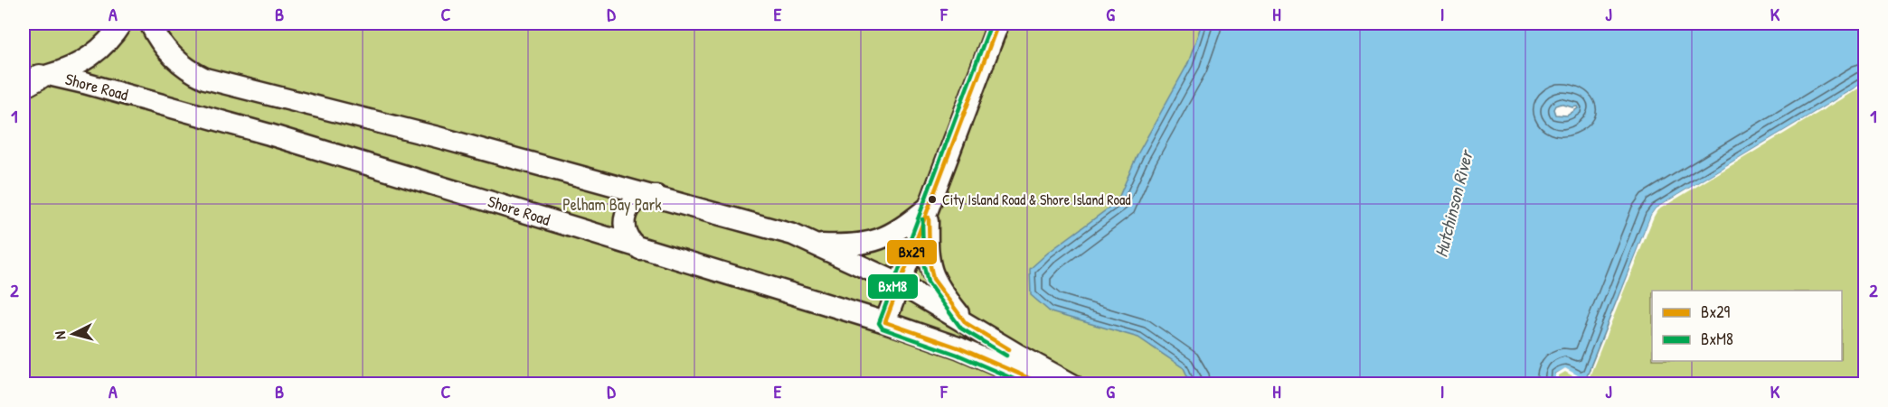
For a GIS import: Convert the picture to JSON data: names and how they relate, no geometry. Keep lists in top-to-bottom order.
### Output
{
  "streets": {
    "main road": ["Shore Road"]
  },
  "water": ["Hutchinson River"],
  "parks": ["Pelham Bay Park"],
  "places": ["City Island Road & Shore Island Road"],
  "lines": ["transit line Bx29", "transit line BxM8"],
  "legend": ["Bx29", "BxM8"],
  "north": "left",
  "grid": {
    "columns": [
      "A",
      "B",
      "C",
      "D",
      "E",
      "F",
      "G",
      "H",
      "I",
      "J",
      "K"
    ],
    "rows": ["1", "2"]
  }
}
